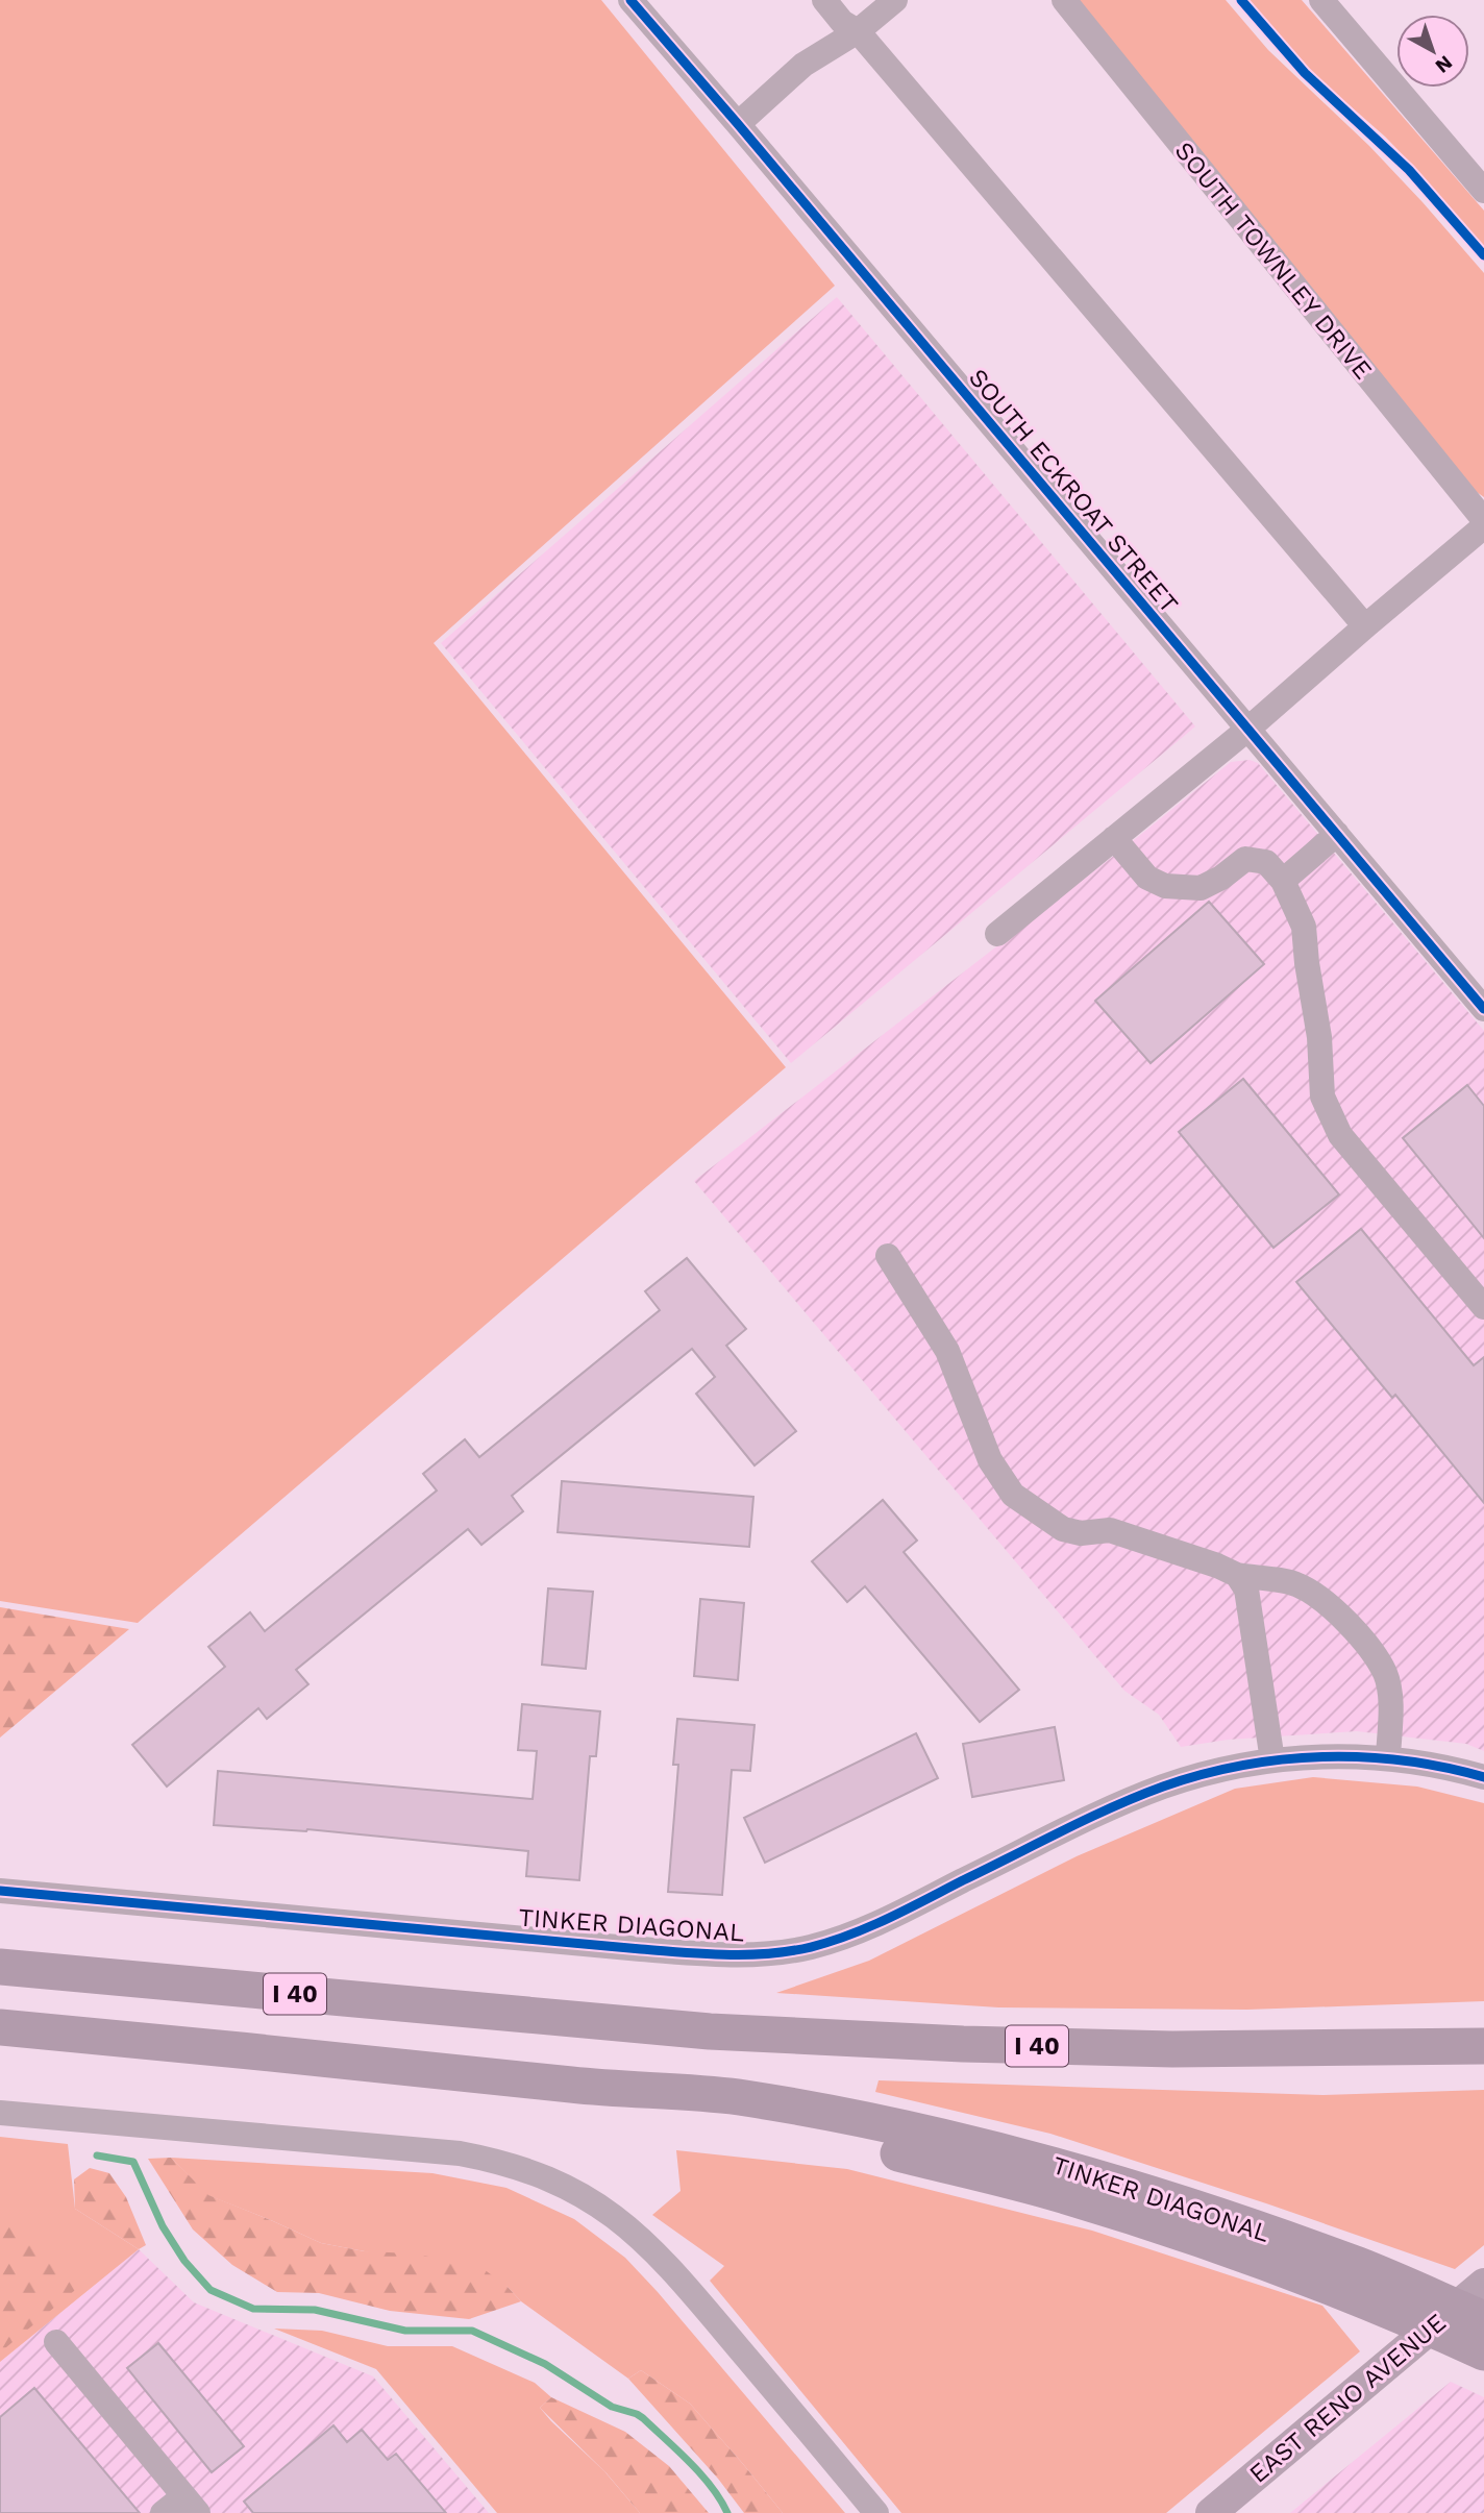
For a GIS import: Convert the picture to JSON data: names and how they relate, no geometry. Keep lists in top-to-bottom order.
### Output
{
  "streets": {
    "highway": ["TINKER DIAGONAL", "I 40"],
    "main road": ["EAST RENO AVENUE"],
    "street": ["SOUTH TOWNLEY DRIVE", "SOUTH ECKROAT STREET"]
  },
  "north": "bottom right"
}
